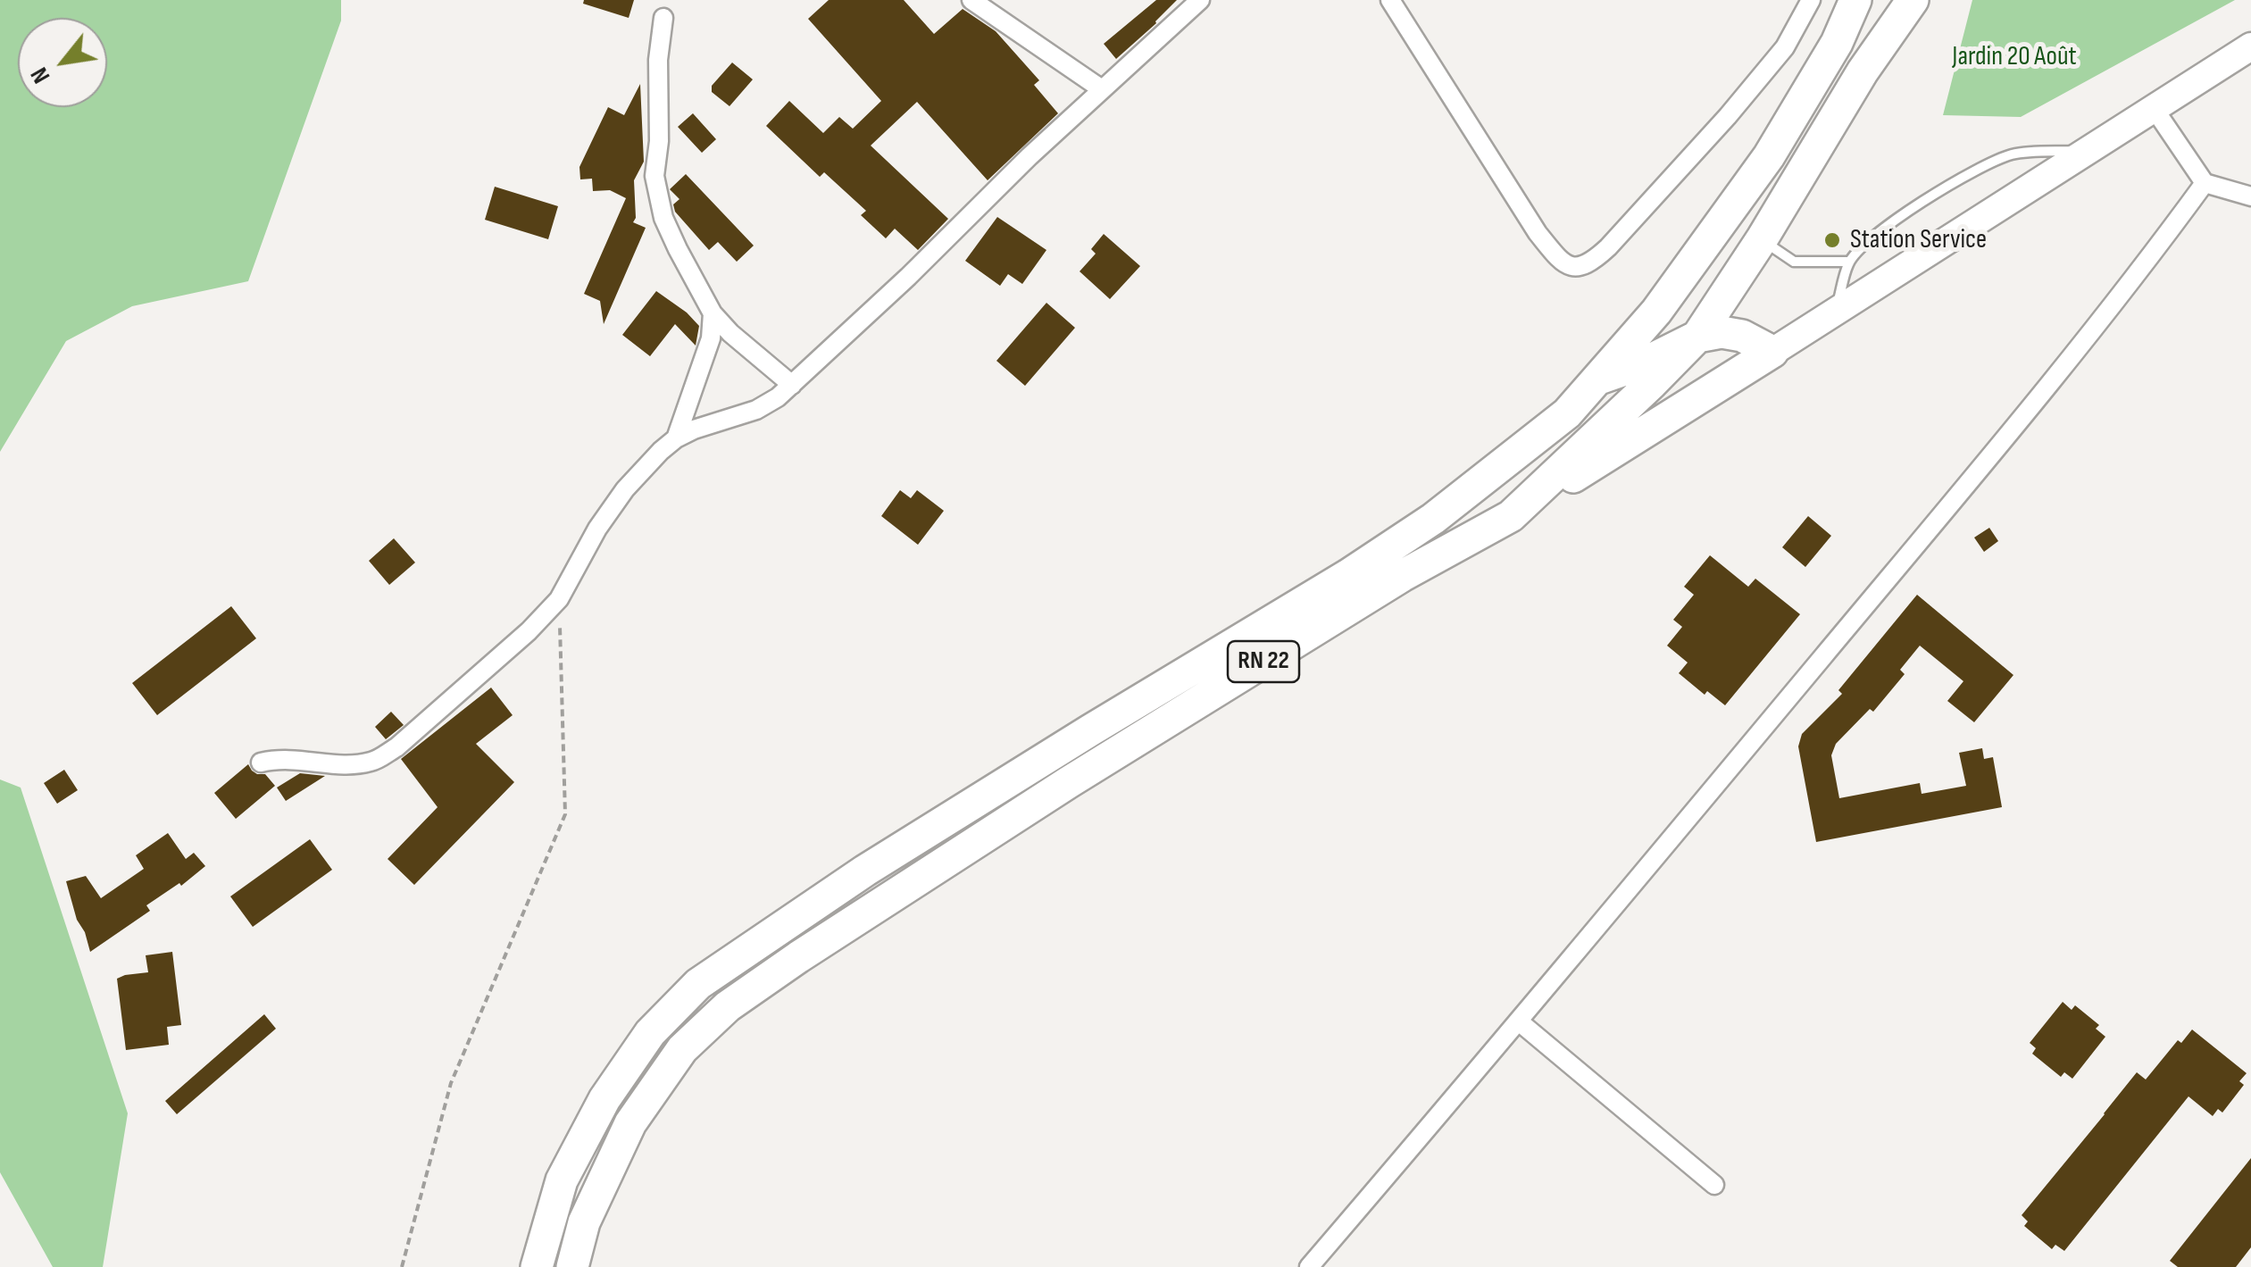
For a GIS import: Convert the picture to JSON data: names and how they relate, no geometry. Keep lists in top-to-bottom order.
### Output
{
  "streets": {
    "highway": ["RN 22"]
  },
  "parks": ["Jardin 20 Août"],
  "places": ["Station Service"],
  "north": "bottom left"
}
